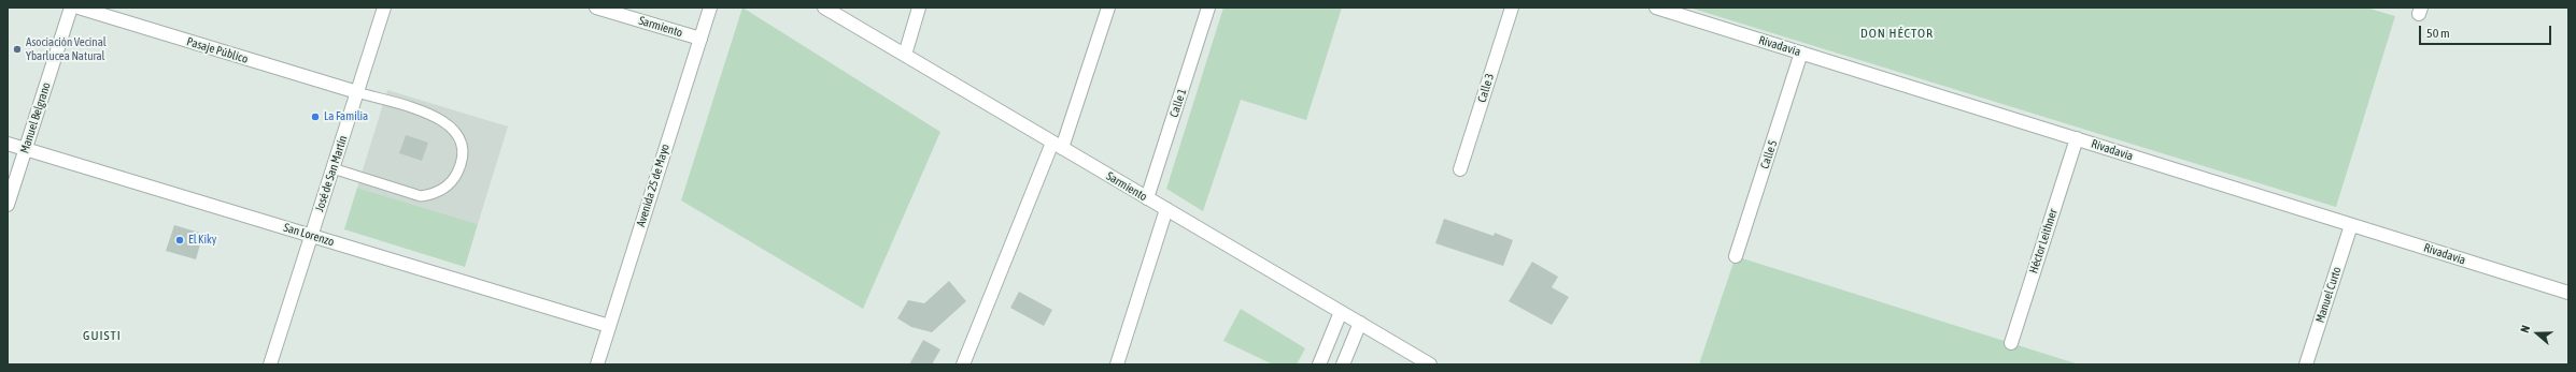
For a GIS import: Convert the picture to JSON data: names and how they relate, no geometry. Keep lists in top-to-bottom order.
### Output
{
  "streets": {
    "street": [
      "Sarmiento",
      "Rivadavia",
      "Pasaje Público",
      "Calle 3",
      "Calle 1",
      "Manuel Belgrano",
      "Calle 5",
      "José de San Martín",
      "Avenida 25 de Mayo",
      "San Lorenzo",
      "Héctor Leithner",
      "Manuel Curto"
    ]
  },
  "crossings": [
    ["Sarmiento", "Calle 1"],
    ["Sarmiento", "Avenida 25 de Mayo"],
    ["Rivadavia", "Calle 5"],
    ["Rivadavia", "Héctor Leithner"],
    ["Rivadavia", "Manuel Curto"],
    ["Pasaje Público", "José de San Martín"],
    ["Manuel Belgrano", "San Lorenzo"],
    ["José de San Martín", "San Lorenzo"],
    ["Avenida 25 de Mayo", "San Lorenzo"]
  ],
  "districts": ["DON HÉCTOR", "GUISTI"],
  "places": ["Asociación Vecinal Ybarlucea Natural", "La Familia", "El Kiky"],
  "scale_bar": "50 m",
  "north": "left"
}
